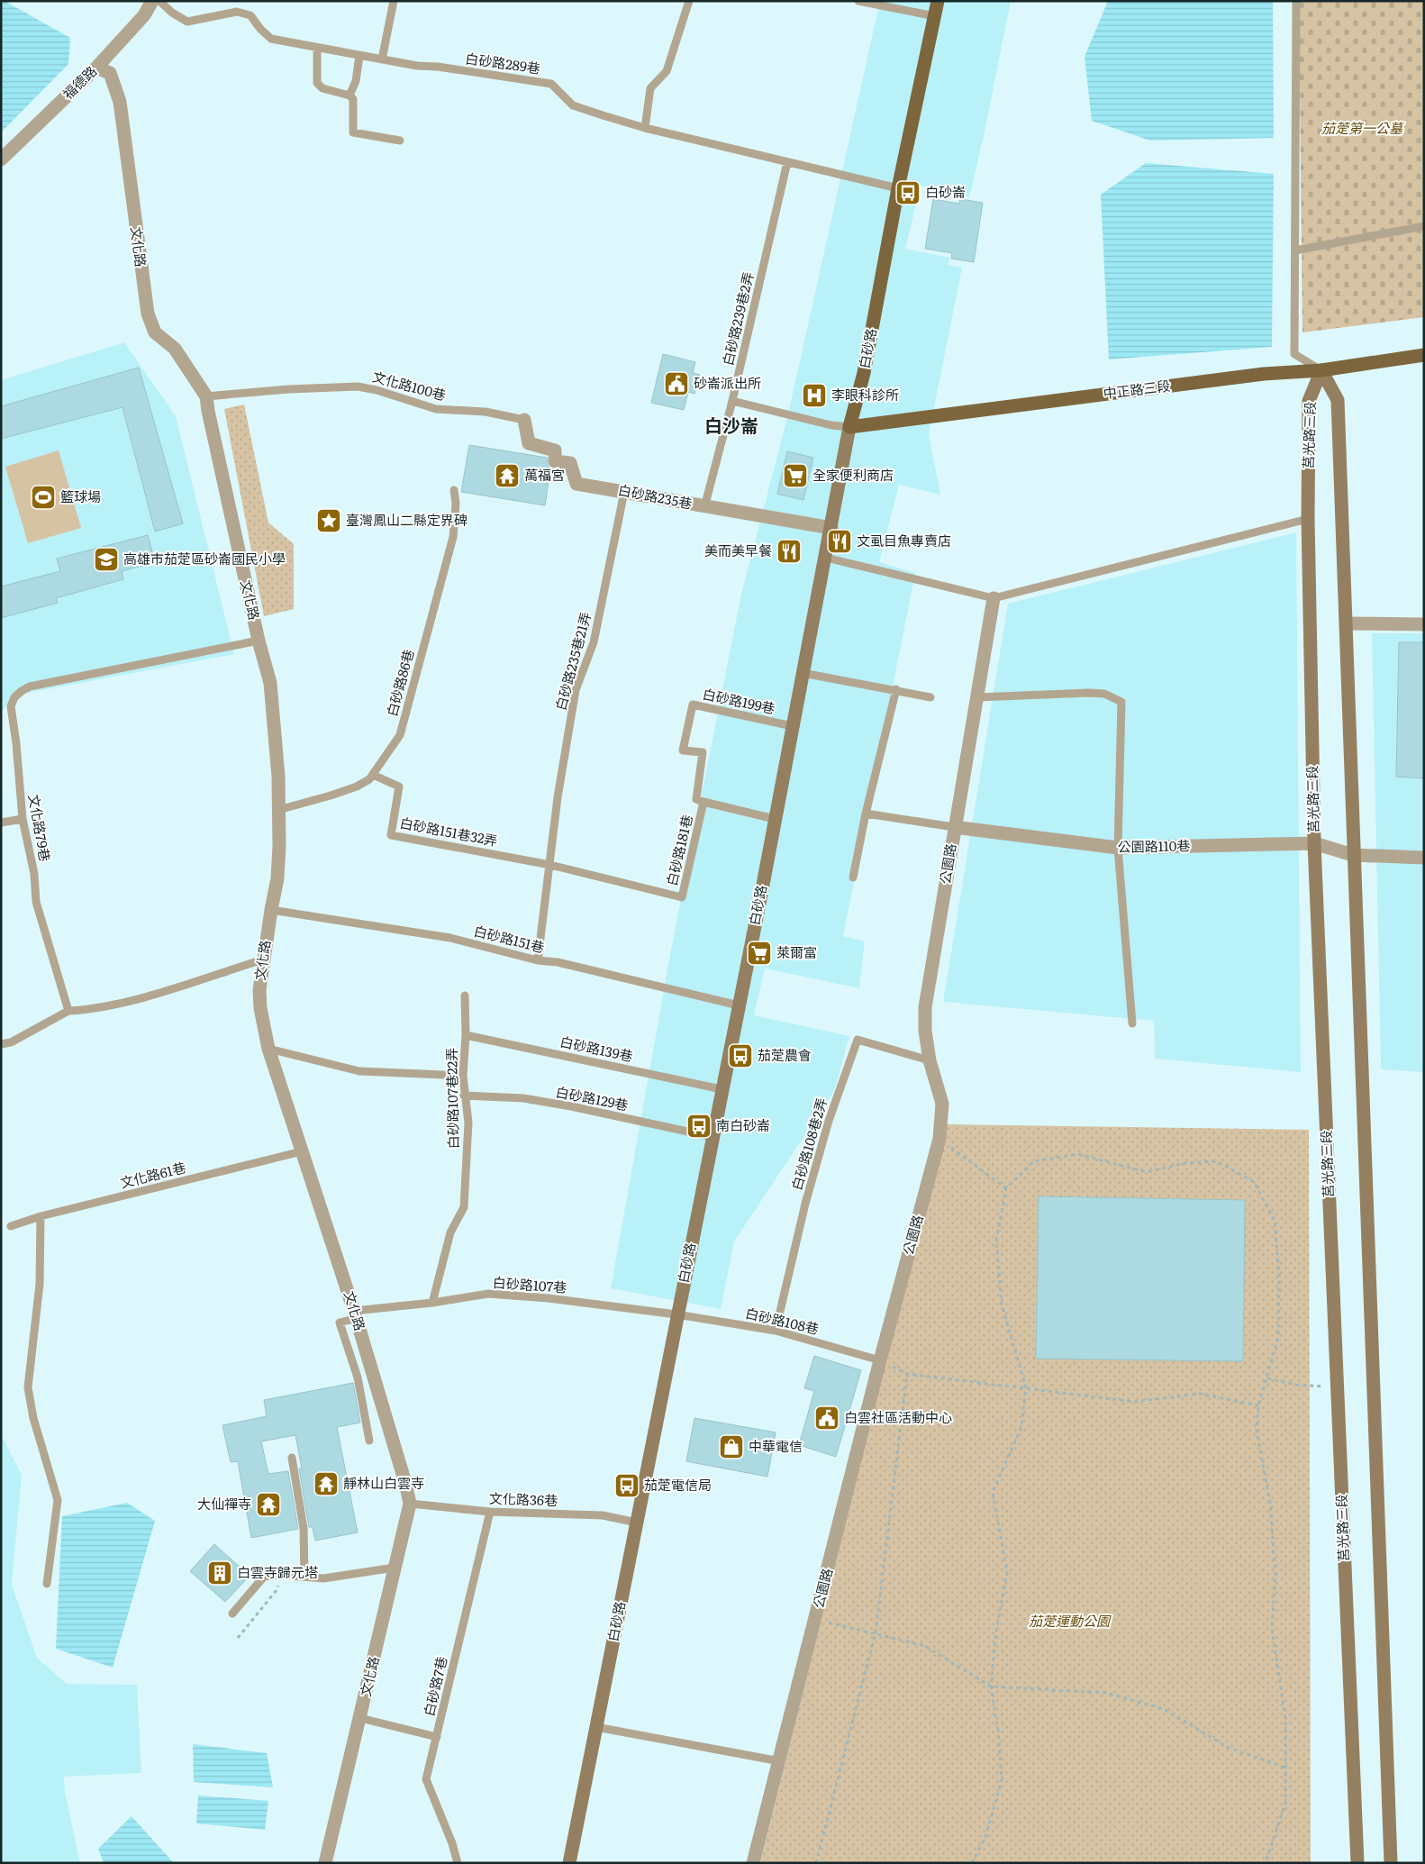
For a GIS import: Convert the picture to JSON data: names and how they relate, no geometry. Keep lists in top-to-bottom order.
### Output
{
  "streets": {
    "main road": ["白砂路", "中正路三段"],
    "street": [
      "福德路",
      "文化路",
      "莒光路三段",
      "白砂路235巷",
      "公園路110巷",
      "公園路"
    ],
    "lane": [
      "白砂路289巷",
      "白砂路239巷2弄",
      "文化路100巷",
      "白砂路235巷21弄",
      "白砂路86巷",
      "白砂路199巷",
      "文化路79巷",
      "白砂路151巷32弄",
      "白砂路181巷",
      "白砂路151巷",
      "白砂路139巷",
      "白砂路107巷22弄",
      "白砂路129巷",
      "白砂路108巷2弄",
      "文化路61巷",
      "白砂路107巷",
      "白砂路108巷",
      "文化路36巷",
      "白砂路7巷"
    ]
  },
  "crossings": [
    ["白砂路289巷", "白砂路239巷2弄"],
    ["白砂路289巷", "白砂路"],
    ["福德路", "文化路"],
    ["文化路", "文化路100巷"],
    ["文化路", "白砂路86巷"],
    ["文化路", "文化路79巷"],
    ["文化路", "白砂路151巷"],
    ["文化路", "文化路61巷"],
    ["文化路", "白砂路107巷"],
    ["文化路", "文化路36巷"],
    ["白砂路239巷2弄", "白砂路235巷"],
    ["白砂路", "中正路三段"],
    ["白砂路", "白砂路235巷"],
    ["白砂路", "白砂路199巷"],
    ["白砂路", "白砂路181巷"],
    ["白砂路", "白砂路151巷"],
    ["白砂路", "白砂路139巷"],
    ["白砂路", "白砂路129巷"],
    ["白砂路", "白砂路107巷"],
    ["白砂路", "白砂路108巷"],
    ["白砂路", "文化路36巷"],
    ["文化路100巷", "白砂路235巷"],
    ["中正路三段", "莒光路三段"],
    ["莒光路三段", "公園路110巷"],
    ["白砂路235巷", "白砂路235巷21弄"],
    ["白砂路235巷21弄", "白砂路151巷32弄"],
    ["白砂路86巷", "白砂路151巷32弄"],
    ["白砂路199巷", "白砂路181巷"],
    ["白砂路151巷32弄", "白砂路181巷"],
    ["公園路110巷", "公園路"],
    ["公園路", "白砂路108巷2弄"],
    ["公園路", "白砂路108巷"],
    ["白砂路139巷", "白砂路107巷22弄"],
    ["白砂路107巷22弄", "白砂路129巷"],
    ["白砂路107巷22弄", "白砂路107巷"],
    ["白砂路108巷2弄", "白砂路108巷"],
    ["白砂路107巷", "白砂路108巷"],
    ["文化路36巷", "白砂路7巷"]
  ],
  "districts": ["白沙崙"],
  "parks": ["茄萣第一公墓", "茄萣運動公園"],
  "places": {
    "bus stop": [
      "白砂崙",
      "茄萣農會",
      "南白砂崙",
      "茄萣電信局"
    ],
    "public building": ["砂崙派出所", "白雲社區活動中心"],
    "hospital": ["李眼科診所"],
    "temple": ["萬福宮", "靜林山白雲寺", "大仙禪寺"],
    "supermarket": ["全家便利商店", "萊爾富"],
    "sports": ["籃球場"],
    "place": ["臺灣鳳山二縣定界碑"],
    "restaurant": ["文虱目魚專賣店", "美而美早餐"],
    "school or university": ["高雄市茄萣區砂崙國民小學"],
    "shop": ["中華電信"],
    "building": ["白雲寺歸元塔"]
  }
}
